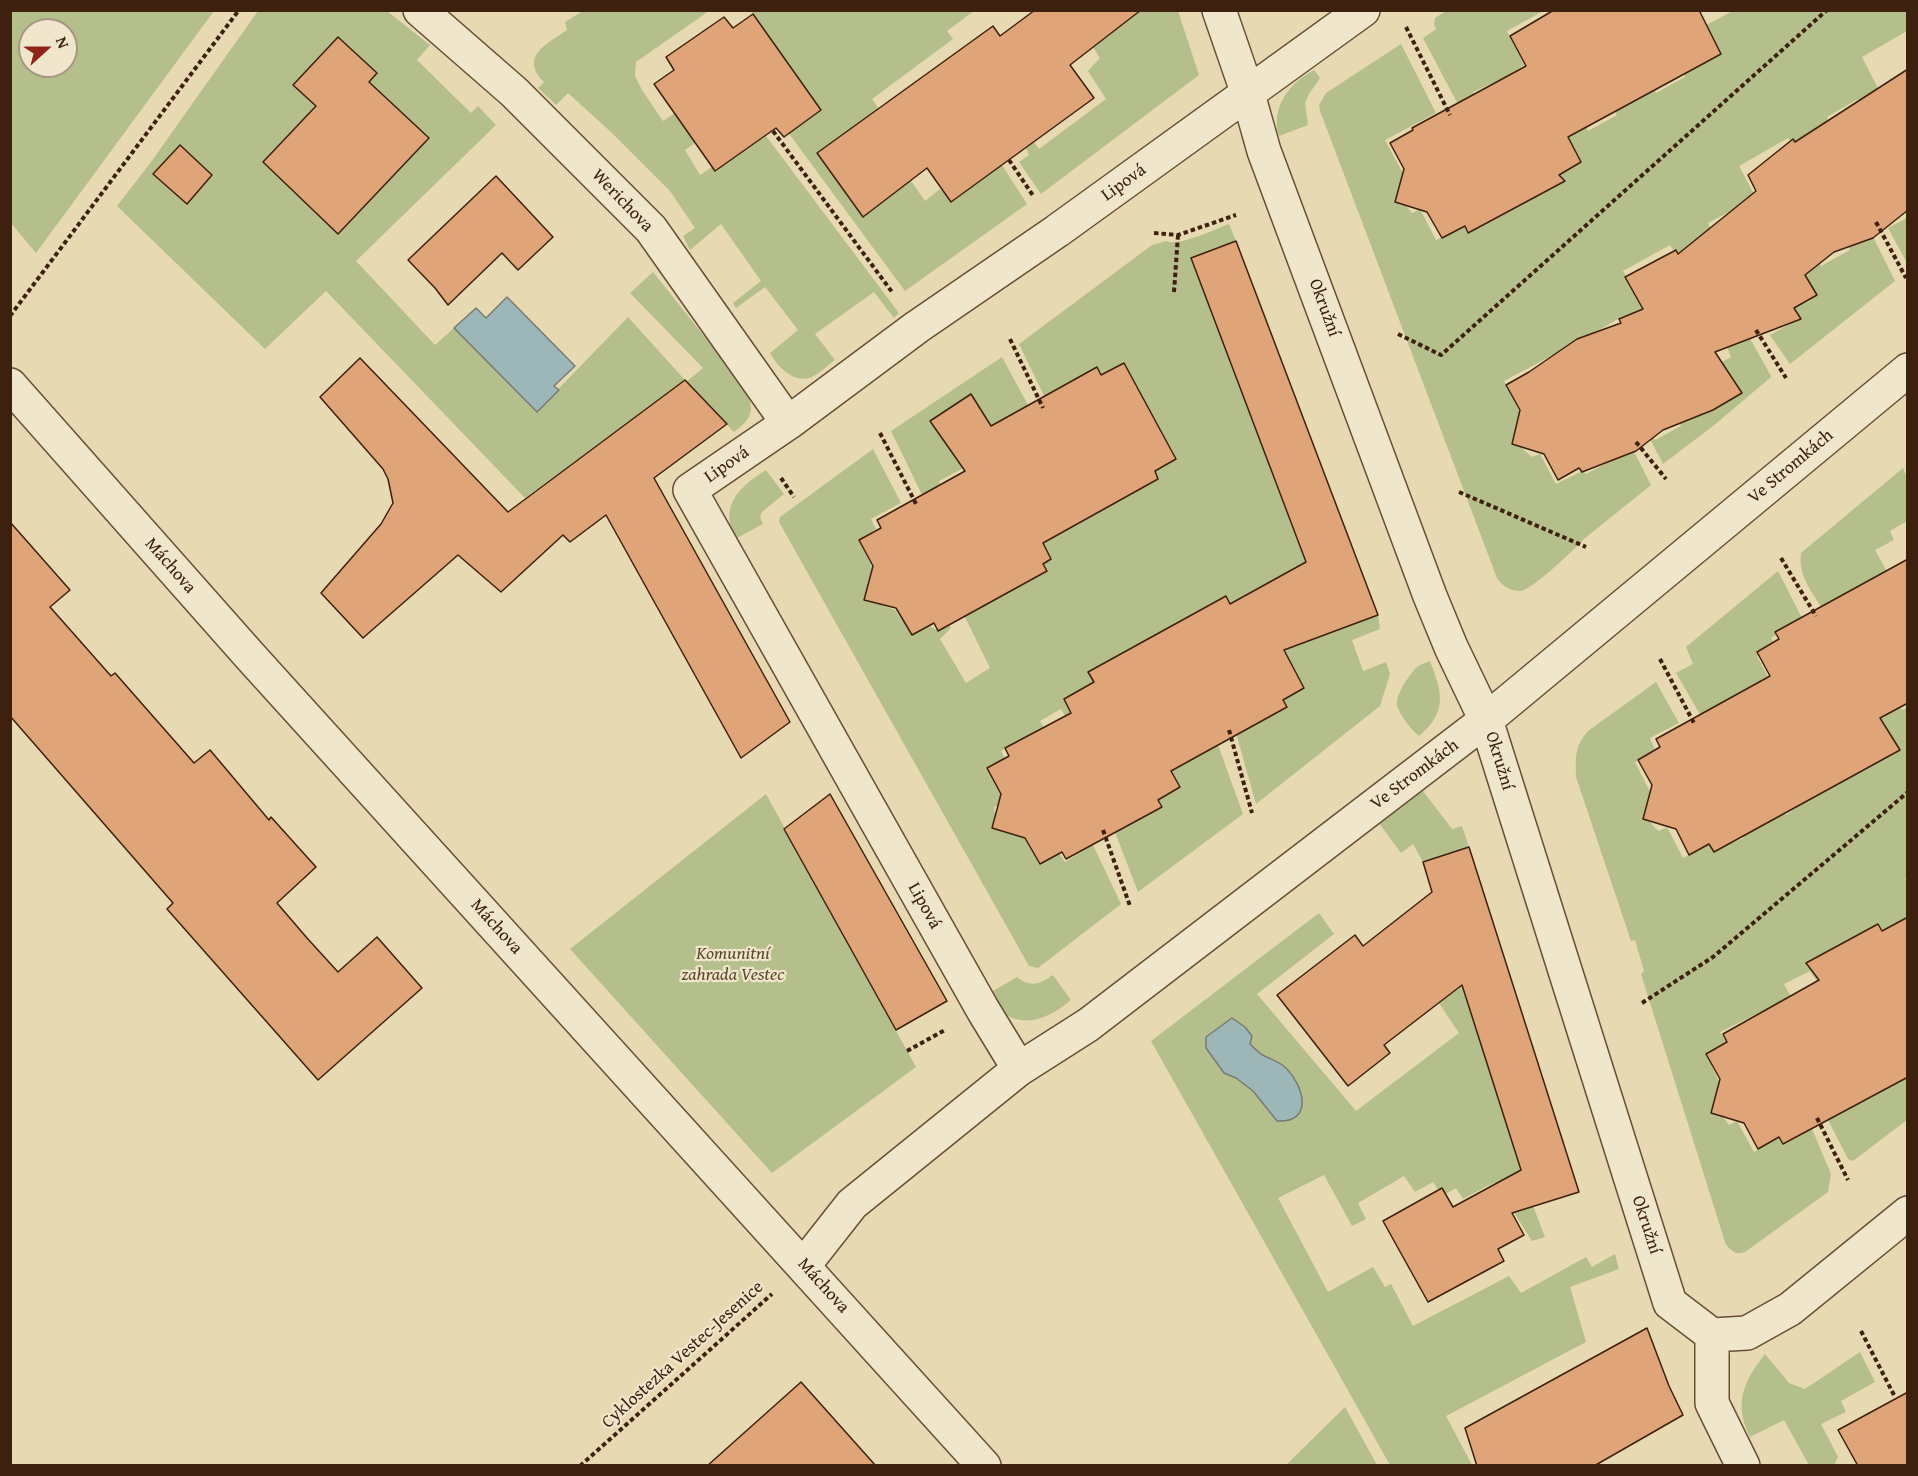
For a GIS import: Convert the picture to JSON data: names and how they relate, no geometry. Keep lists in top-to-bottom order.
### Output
{
  "streets": {
    "street": [
      "Lipová",
      "Werichova",
      "Okružní",
      "Ve Stromkách",
      "Máchova"
    ],
    "path": ["Cyklostezka Vestec-Jesenice"]
  },
  "crossings": [
    ["Lipová", "Werichova"],
    ["Lipová", "Okružní"],
    ["Lipová", "Ve Stromkách"],
    ["Okružní", "Ve Stromkách"],
    ["Ve Stromkách", "Máchova"],
    ["Ve Stromkách", "Cyklostezka Vestec-Jesenice"],
    ["Máchova", "Cyklostezka Vestec-Jesenice"]
  ],
  "parks": ["Komunitní zahrada Vestec"],
  "north": "right"
}
